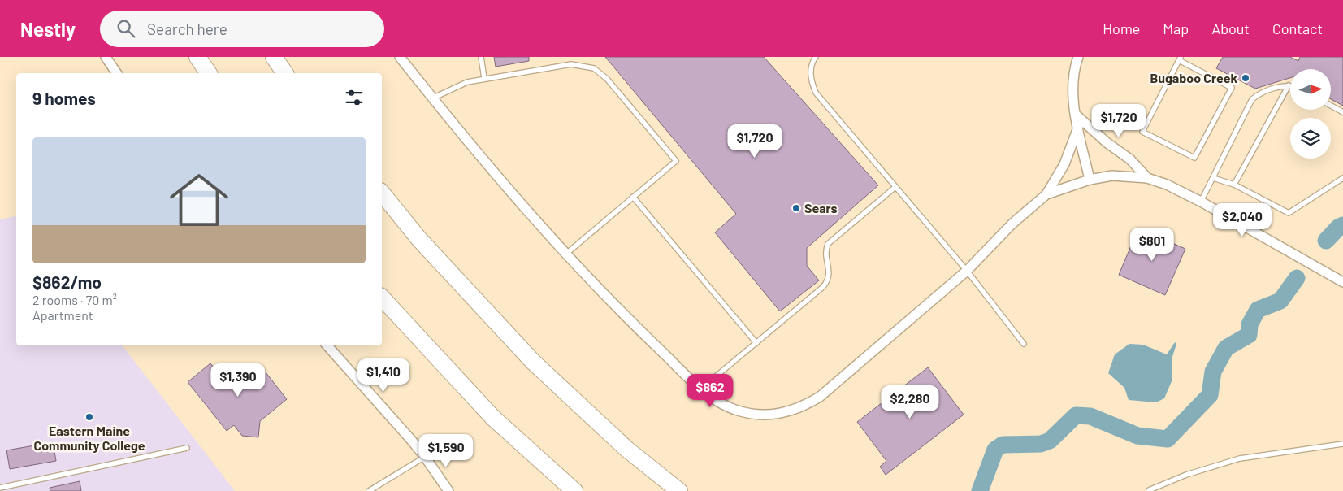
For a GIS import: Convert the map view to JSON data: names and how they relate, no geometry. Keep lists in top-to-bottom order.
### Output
{
  "places": ["Bugaboo Creek", "Sears", "Eastern Maine Community College"],
  "north": "right",
  "page": {
    "header": "Nestly",
    "search": "Search here",
    "nav": [
      "Home",
      "Map",
      "About",
      "Contact"
    ],
    "heading": "9 homes",
    "price": [
      "$1,720",
      "$1,720",
      "$2,040",
      "$801",
      "$1,410",
      "$1,390",
      "$862",
      "$2,280",
      "$1,590"
    ],
    "list": [
      {
        "name": "$862/mo",
        "note": "2 rooms · 70 m² · Apartment"
      }
    ]
  }
}
